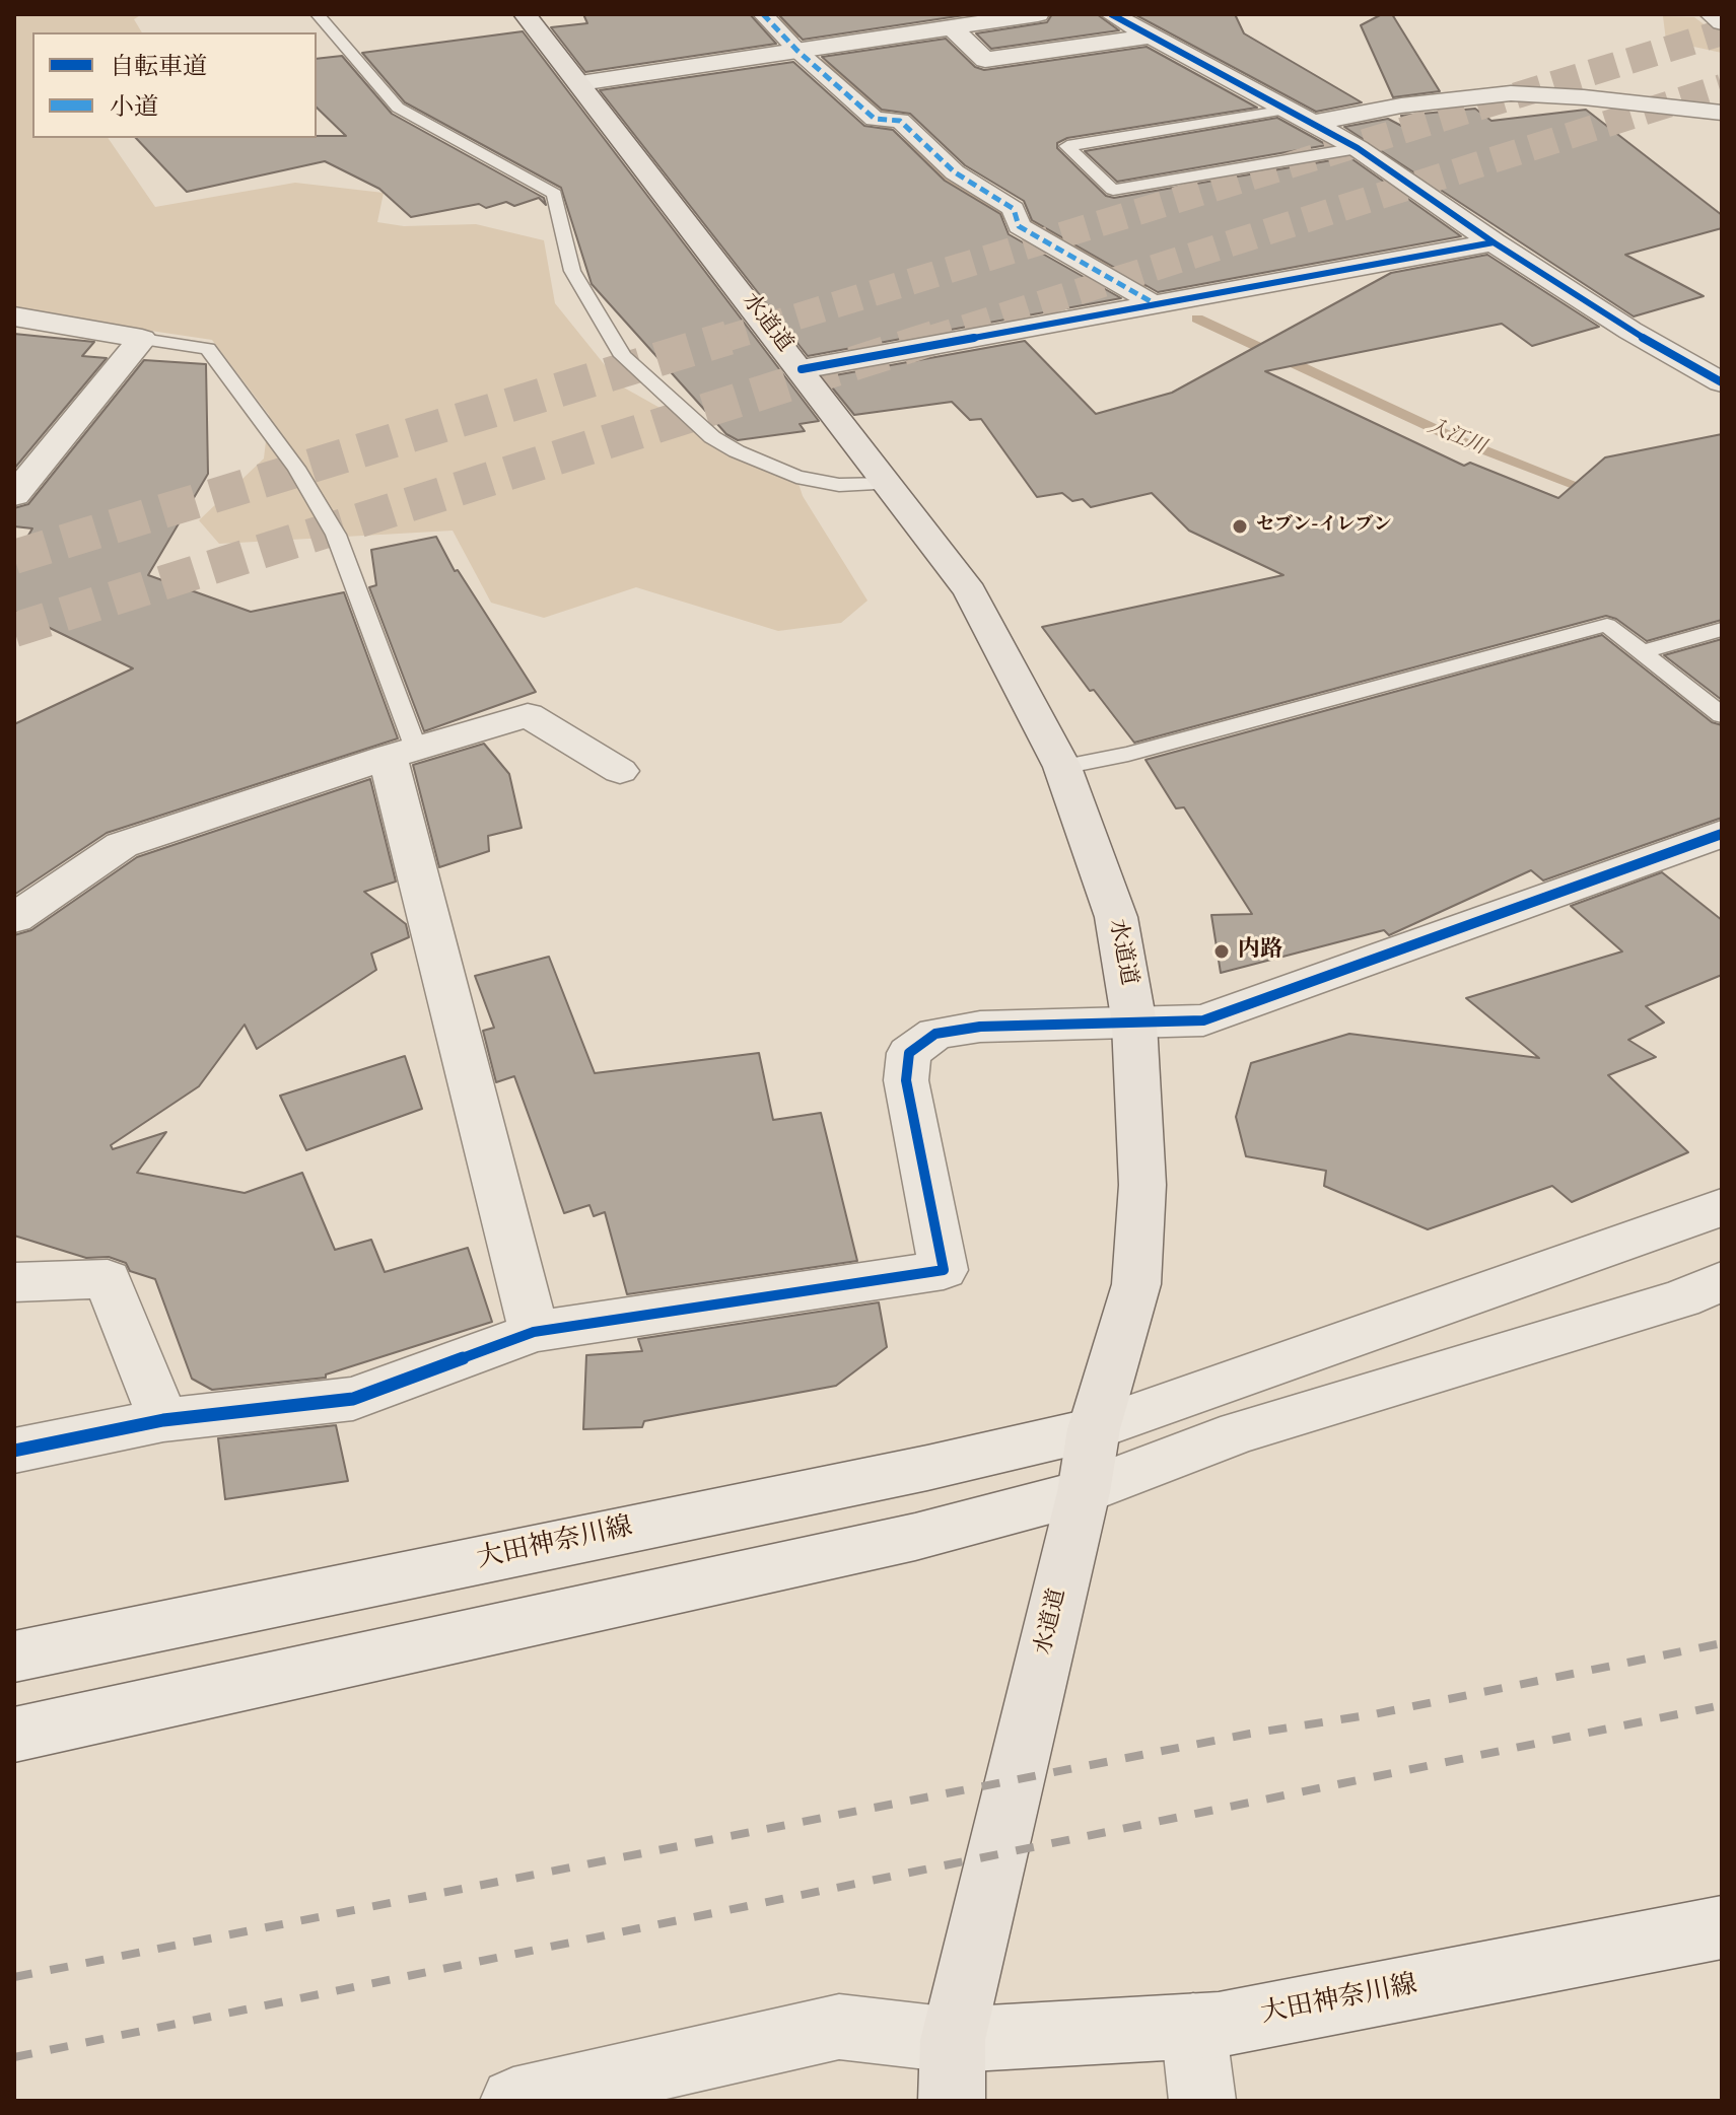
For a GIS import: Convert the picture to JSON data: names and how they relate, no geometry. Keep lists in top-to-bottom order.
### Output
{
  "streets": {
    "main road": ["水道道"],
    "street": ["大田神奈川線"]
  },
  "crossings": [
    ["水道道", "大田神奈川線"]
  ],
  "water": ["入江川"],
  "places": ["セブン-イレブン", "内路"],
  "legend": ["自転車道", "小道"]
}
